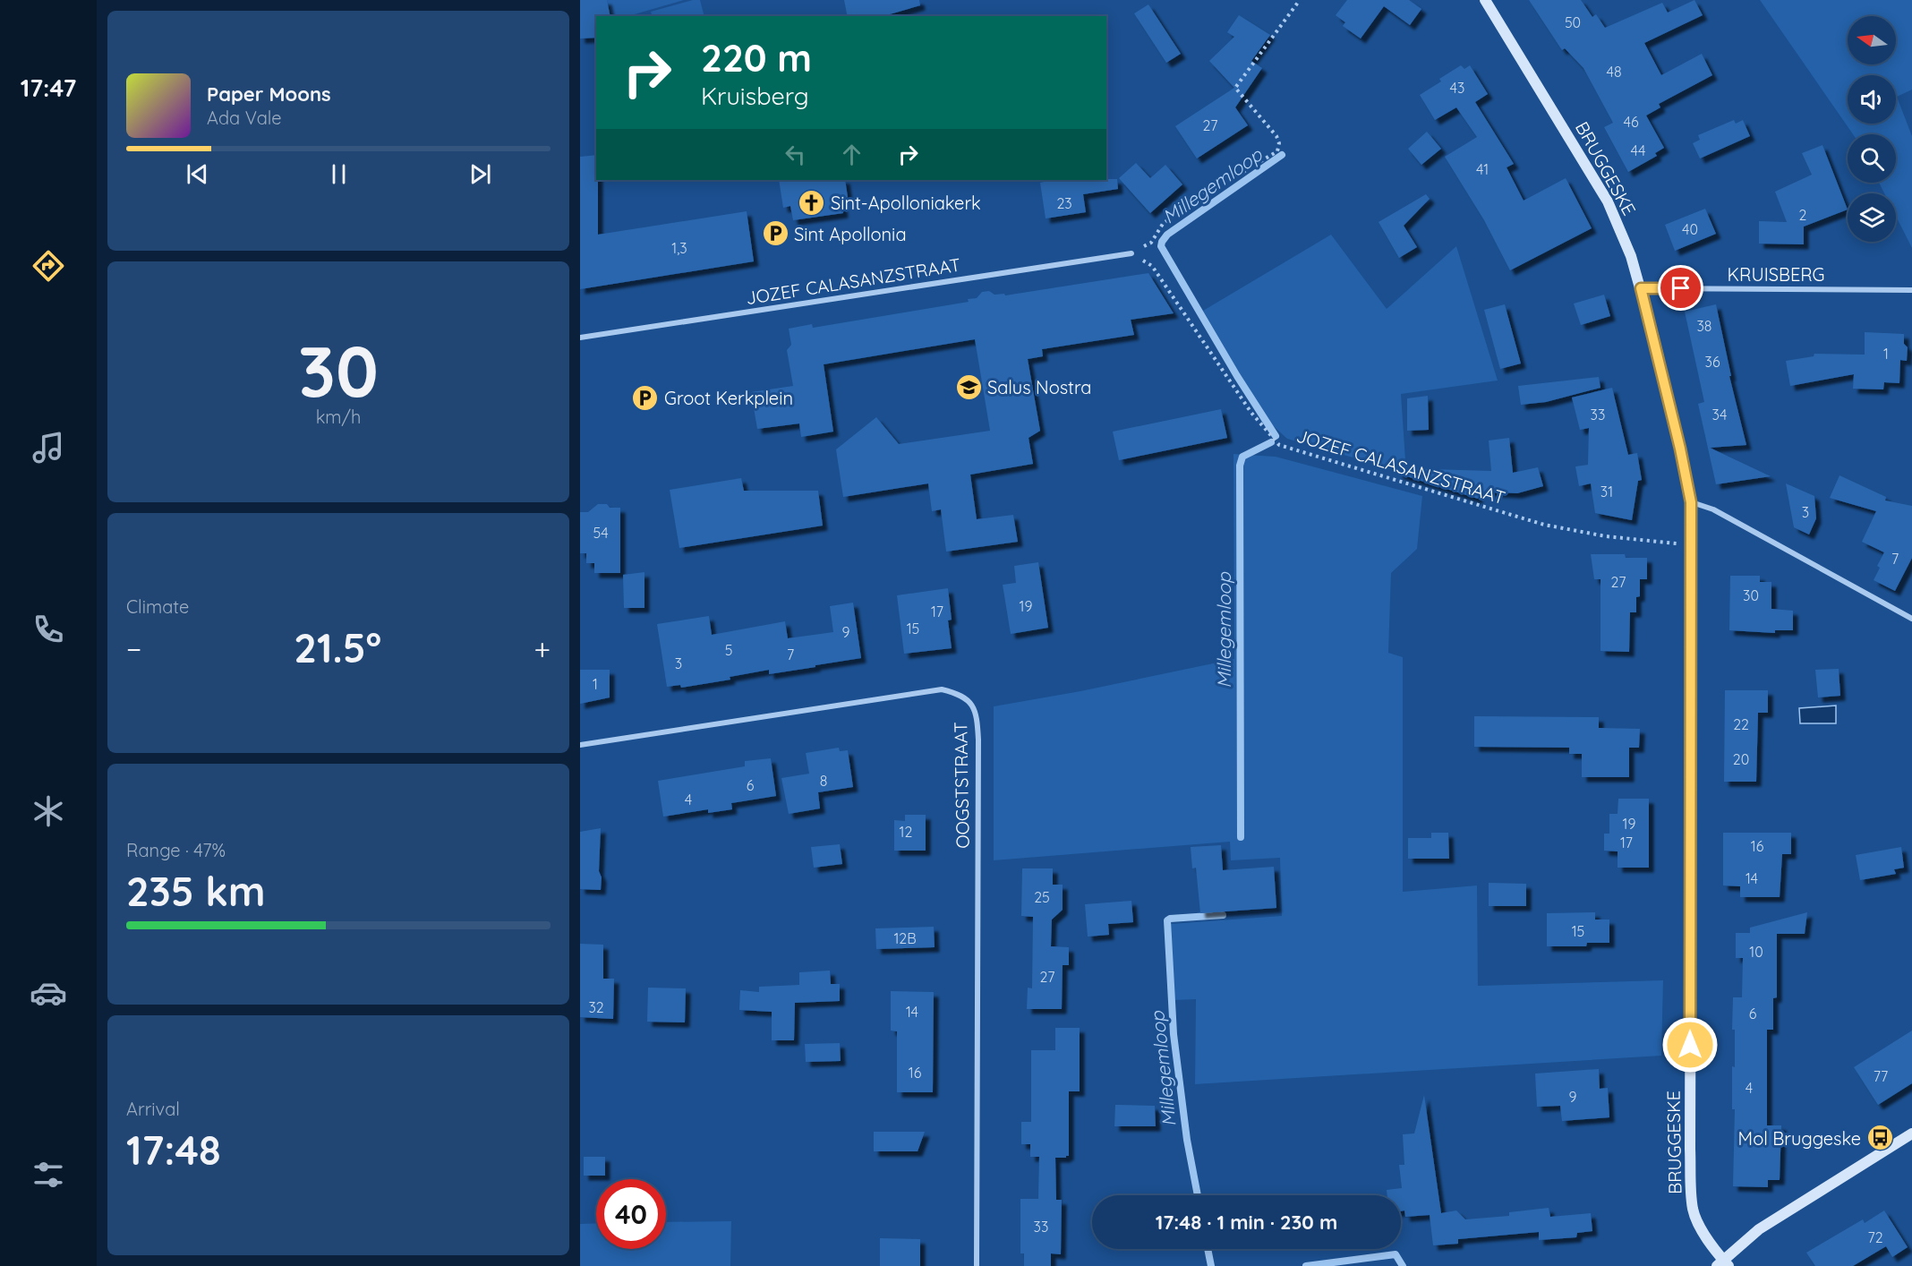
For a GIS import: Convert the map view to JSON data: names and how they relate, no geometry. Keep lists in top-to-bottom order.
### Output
{
  "streets": {
    "street": [
      "BRUGGESKE",
      "KRUISBERG",
      "JOZEF CALASANZSTRAAT",
      "OOGSTSTRAAT"
    ]
  },
  "crossings": [
    ["BRUGGESKE", "KRUISBERG"],
    ["BRUGGESKE", "JOZEF CALASANZSTRAAT"]
  ],
  "water": ["Millegemloop"],
  "places": {
    "church": ["Sint-Apolloniakerk"],
    "parking": ["Sint Apollonia", "Groot Kerkplein"],
    "school or university": ["Salus Nostra"],
    "bus stop": ["Mol Bruggeske"]
  },
  "house_numbers": [
    "50",
    "48",
    "43",
    "46",
    "27",
    "44",
    "41",
    "23",
    "2",
    "40",
    "1,3",
    "38",
    "1",
    "36",
    "33",
    "34",
    "31",
    "3",
    "54",
    "7",
    "27",
    "30",
    "19",
    "17",
    "15",
    "9",
    "5",
    "7",
    "3",
    "1",
    "22",
    "20",
    "8",
    "6",
    "4",
    "19",
    "12",
    "17",
    "16",
    "14",
    "25",
    "15",
    "12B",
    "10",
    "27",
    "32",
    "14",
    "6",
    "16",
    "77",
    "4",
    "9",
    "33",
    "72"
  ],
  "north": "left",
  "page": {
    "tabs": "17:47",
    "turn": ["220 m", "Kruisberg"],
    "song": ["Paper Moons", "Ada Vale"],
    "tile": [
      ["30", "km/h"],
      "Climate",
      ["Range · 47%", "235 km"],
      ["Arrival", "17:48"]
    ],
    "heat": ["−", "21.5°", "+"],
    "limit": "40",
    "trip": "17:48 · 1 min · 230 m"
  }
}
